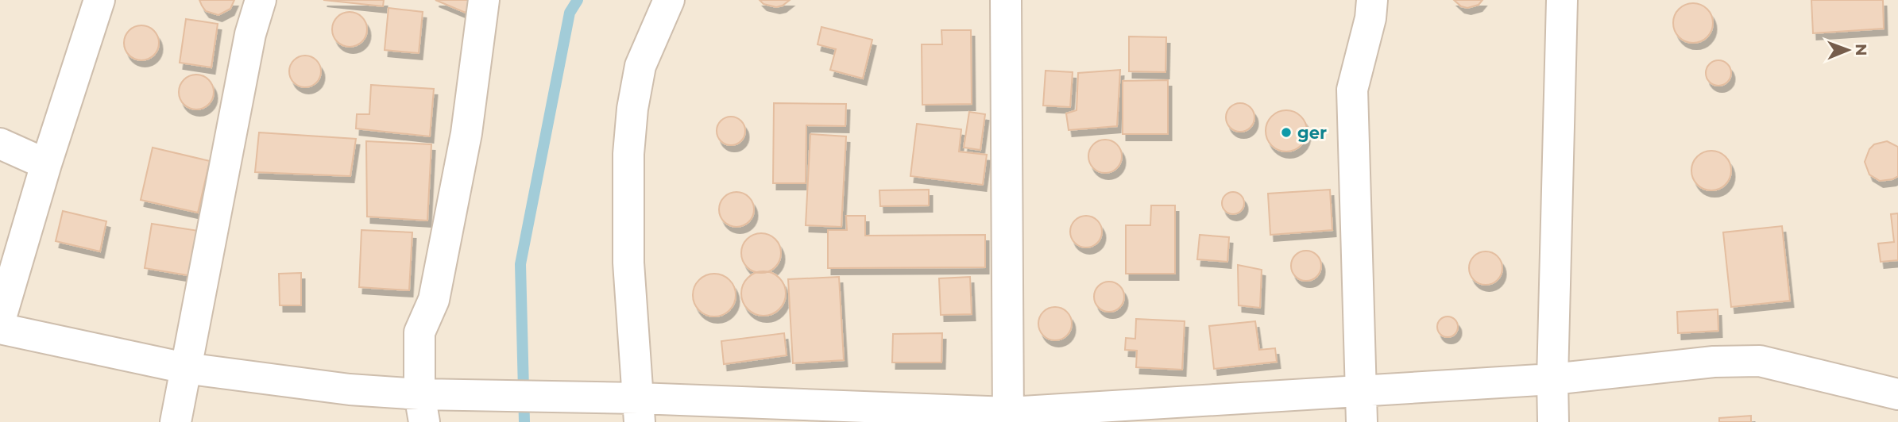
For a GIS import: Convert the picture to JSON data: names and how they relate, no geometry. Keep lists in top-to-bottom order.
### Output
{
  "places": ["ger"],
  "north": "right"
}
